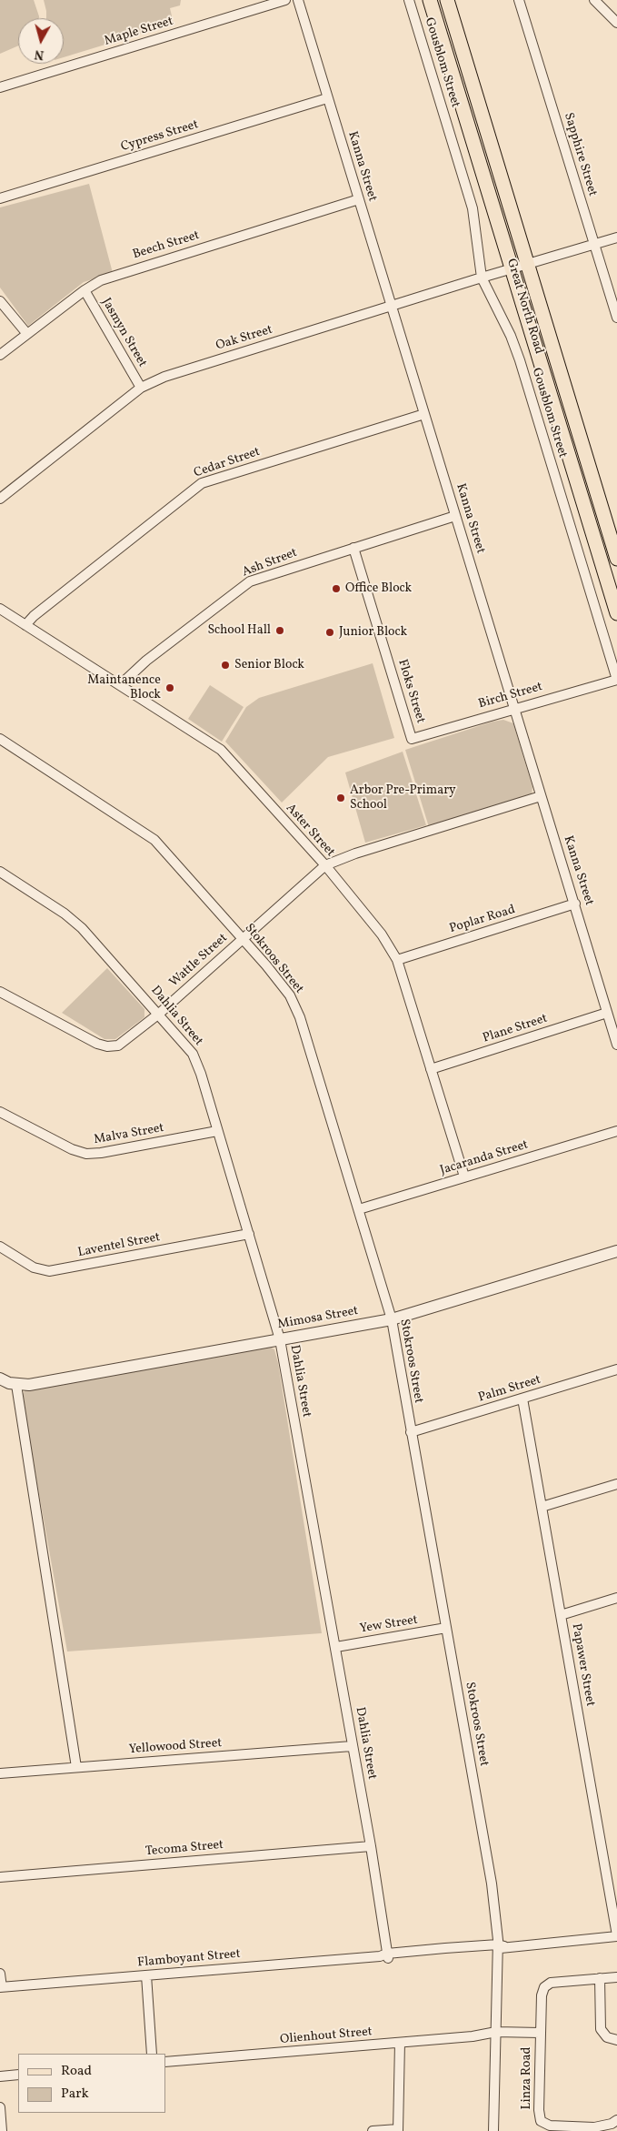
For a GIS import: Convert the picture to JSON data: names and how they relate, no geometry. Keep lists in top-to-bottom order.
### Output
{
  "streets": {
    "main road": ["Great North Road"],
    "street": [
      "Maple Street",
      "Gousblom Street",
      "Cypress Street",
      "Sapphire Street",
      "Kanna Street",
      "Beech Street",
      "Jasmyn Street",
      "Oak Street",
      "Cedar Street",
      "Ash Street",
      "Floks Street",
      "Birch Street",
      "Aster Street",
      "Poplar Road",
      "Stokroos Street",
      "Wattle Street",
      "Dahlia Street",
      "Plane Street",
      "Malva Street",
      "Jacaranda Street",
      "Laventel Street",
      "Mimosa Street",
      "Palm Street",
      "Yew Street",
      "Papawer Street",
      "Yellowood Street",
      "Tecoma Street",
      "Flamboyant Street",
      "Olienhout Street",
      "Linza Road"
    ]
  },
  "crossings": [
    ["Gousblom Street", "Oak Street"],
    ["Gousblom Street", "Birch Street"],
    ["Cypress Street", "Kanna Street"],
    ["Sapphire Street", "Oak Street"],
    ["Kanna Street", "Beech Street"],
    ["Kanna Street", "Oak Street"],
    ["Kanna Street", "Cedar Street"],
    ["Kanna Street", "Ash Street"],
    ["Kanna Street", "Birch Street"],
    ["Kanna Street", "Poplar Road"],
    ["Kanna Street", "Wattle Street"],
    ["Kanna Street", "Plane Street"],
    ["Beech Street", "Jasmyn Street"],
    ["Great North Road", "Oak Street"],
    ["Jasmyn Street", "Oak Street"],
    ["Cedar Street", "Aster Street"],
    ["Ash Street", "Floks Street"],
    ["Ash Street", "Aster Street"],
    ["Floks Street", "Birch Street"],
    ["Aster Street", "Poplar Road"],
    ["Aster Street", "Wattle Street"],
    ["Aster Street", "Plane Street"],
    ["Aster Street", "Jacaranda Street"],
    ["Stokroos Street", "Wattle Street"],
    ["Stokroos Street", "Jacaranda Street"],
    ["Stokroos Street", "Mimosa Street"],
    ["Stokroos Street", "Palm Street"],
    ["Stokroos Street", "Yew Street"],
    ["Stokroos Street", "Flamboyant Street"],
    ["Stokroos Street", "Olienhout Street"],
    ["Stokroos Street", "Linza Road"],
    ["Wattle Street", "Dahlia Street"],
    ["Dahlia Street", "Malva Street"],
    ["Dahlia Street", "Laventel Street"],
    ["Dahlia Street", "Mimosa Street"],
    ["Dahlia Street", "Yew Street"],
    ["Dahlia Street", "Yellowood Street"],
    ["Dahlia Street", "Tecoma Street"],
    ["Dahlia Street", "Flamboyant Street"],
    ["Palm Street", "Papawer Street"],
    ["Papawer Street", "Flamboyant Street"],
    ["Olienhout Street", "Linza Road"]
  ],
  "places": [
    "Office Block",
    "School Hall",
    "Junior Block",
    "Senior Block",
    "Maintanence Block",
    "Arbor Pre-Primary School"
  ],
  "legend": ["Road", "Park"],
  "north": "bottom"
}
